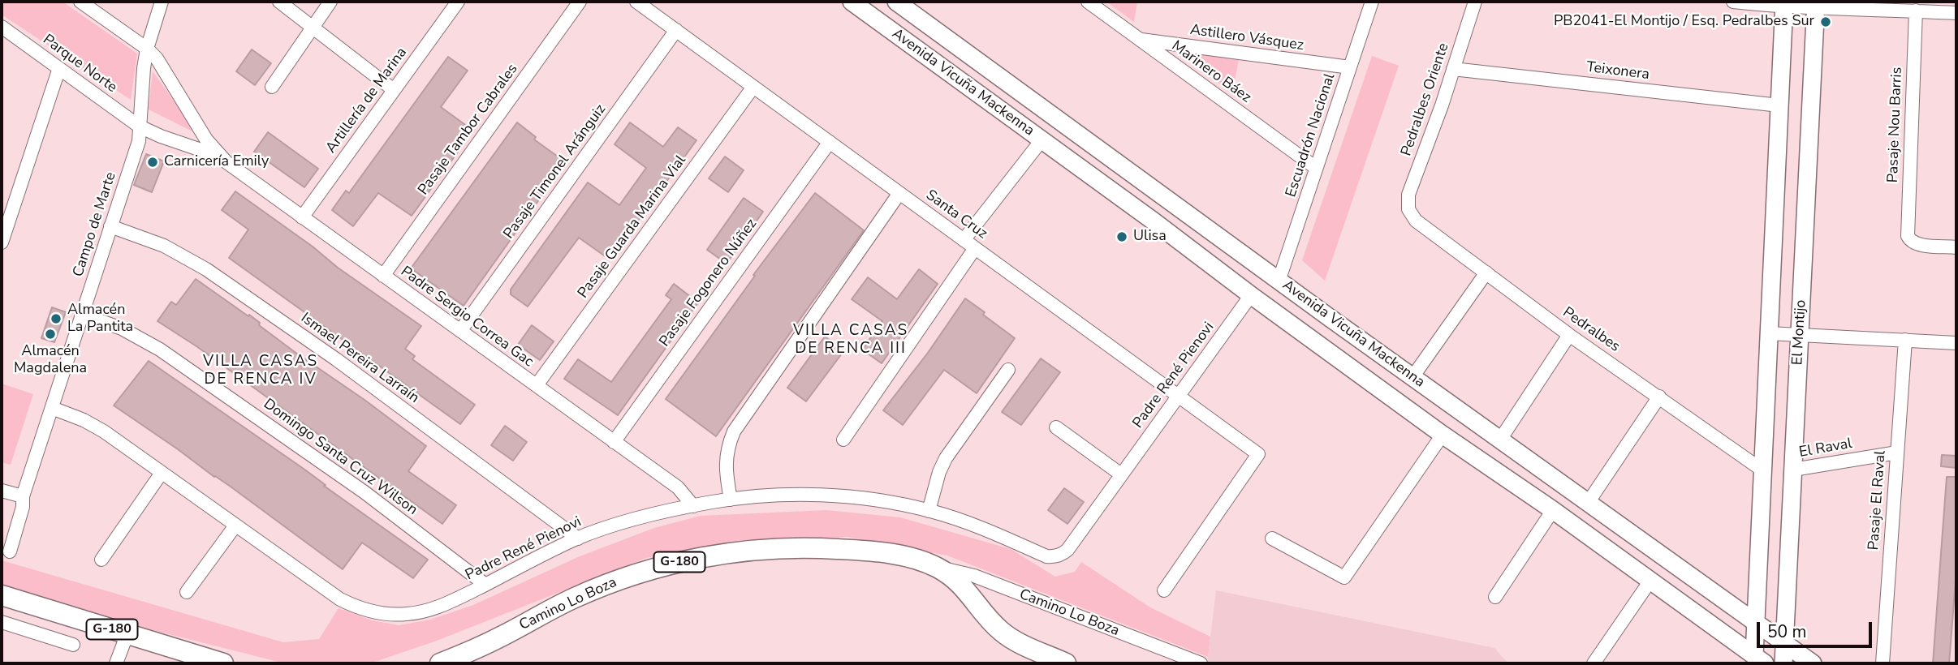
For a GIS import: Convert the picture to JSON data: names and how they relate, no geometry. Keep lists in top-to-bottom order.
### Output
{
  "streets": {
    "main road": ["G-180", "Camino Lo Boza"],
    "street": [
      "Astillero Vásquez",
      "Parque Norte",
      "Teixonera",
      "Marinero Báez",
      "Avenida Vicuña Mackenna",
      "Pedralbes Oriente",
      "Artillería de Marina",
      "Pasaje Nou Barris",
      "Pasaje Tambor Cabrales",
      "Escuadrón Nacional",
      "Pasaje Timonel Aránguiz",
      "Santa Cruz",
      "Campo de Marte",
      "Pasaje Guarda Marina Vial",
      "Pasaje Fogonero Núñez",
      "Padre Sergio Correa Gac",
      "Pedralbes",
      "El Montijo",
      "Ismael Pereira Larraín",
      "Padre René Pienovi",
      "El Raval",
      "Domingo Santa Cruz Wilson",
      "Pasaje El Raval"
    ]
  },
  "crossings": [
    ["Astillero Vásquez", "Marinero Báez"],
    ["Astillero Vásquez", "Escuadrón Nacional"],
    ["Parque Norte", "Campo de Marte"],
    ["Parque Norte", "Padre Sergio Correa Gac"],
    ["Teixonera", "Pedralbes Oriente"],
    ["Marinero Báez", "Escuadrón Nacional"],
    ["Avenida Vicuña Mackenna", "Escuadrón Nacional"],
    ["Avenida Vicuña Mackenna", "El Montijo"],
    ["Avenida Vicuña Mackenna", "Padre René Pienovi"],
    ["Pedralbes Oriente", "Pedralbes"],
    ["Artillería de Marina", "Padre Sergio Correa Gac"],
    ["Pasaje Tambor Cabrales", "Padre Sergio Correa Gac"],
    ["Pasaje Timonel Aránguiz", "Santa Cruz"],
    ["Pasaje Timonel Aránguiz", "Padre Sergio Correa Gac"],
    ["Santa Cruz", "Pasaje Guarda Marina Vial"],
    ["Santa Cruz", "Pasaje Fogonero Núñez"],
    ["Santa Cruz", "Padre René Pienovi"],
    ["Campo de Marte", "Padre Sergio Correa Gac"],
    ["Campo de Marte", "Ismael Pereira Larraín"],
    ["Campo de Marte", "Padre René Pienovi"],
    ["Campo de Marte", "Domingo Santa Cruz Wilson"],
    ["Pasaje Guarda Marina Vial", "Padre Sergio Correa Gac"],
    ["Pasaje Fogonero Núñez", "Padre Sergio Correa Gac"],
    ["Padre Sergio Correa Gac", "Padre René Pienovi"],
    ["El Montijo", "El Raval"],
    ["Ismael Pereira Larraín", "Padre René Pienovi"],
    ["Padre René Pienovi", "Domingo Santa Cruz Wilson"],
    ["El Raval", "Pasaje El Raval"]
  ],
  "districts": ["VILLA CASAS DE RENCA III", "VILLA CASAS DE RENCA IV"],
  "places": [
    "PB2041-El Montijo / Esq. Pedralbes Sur",
    "Carnicería Emily",
    "Ulisa",
    "Almacén La Pantita",
    "Almacén Magdalena"
  ],
  "scale_bar": "50 m"
}
